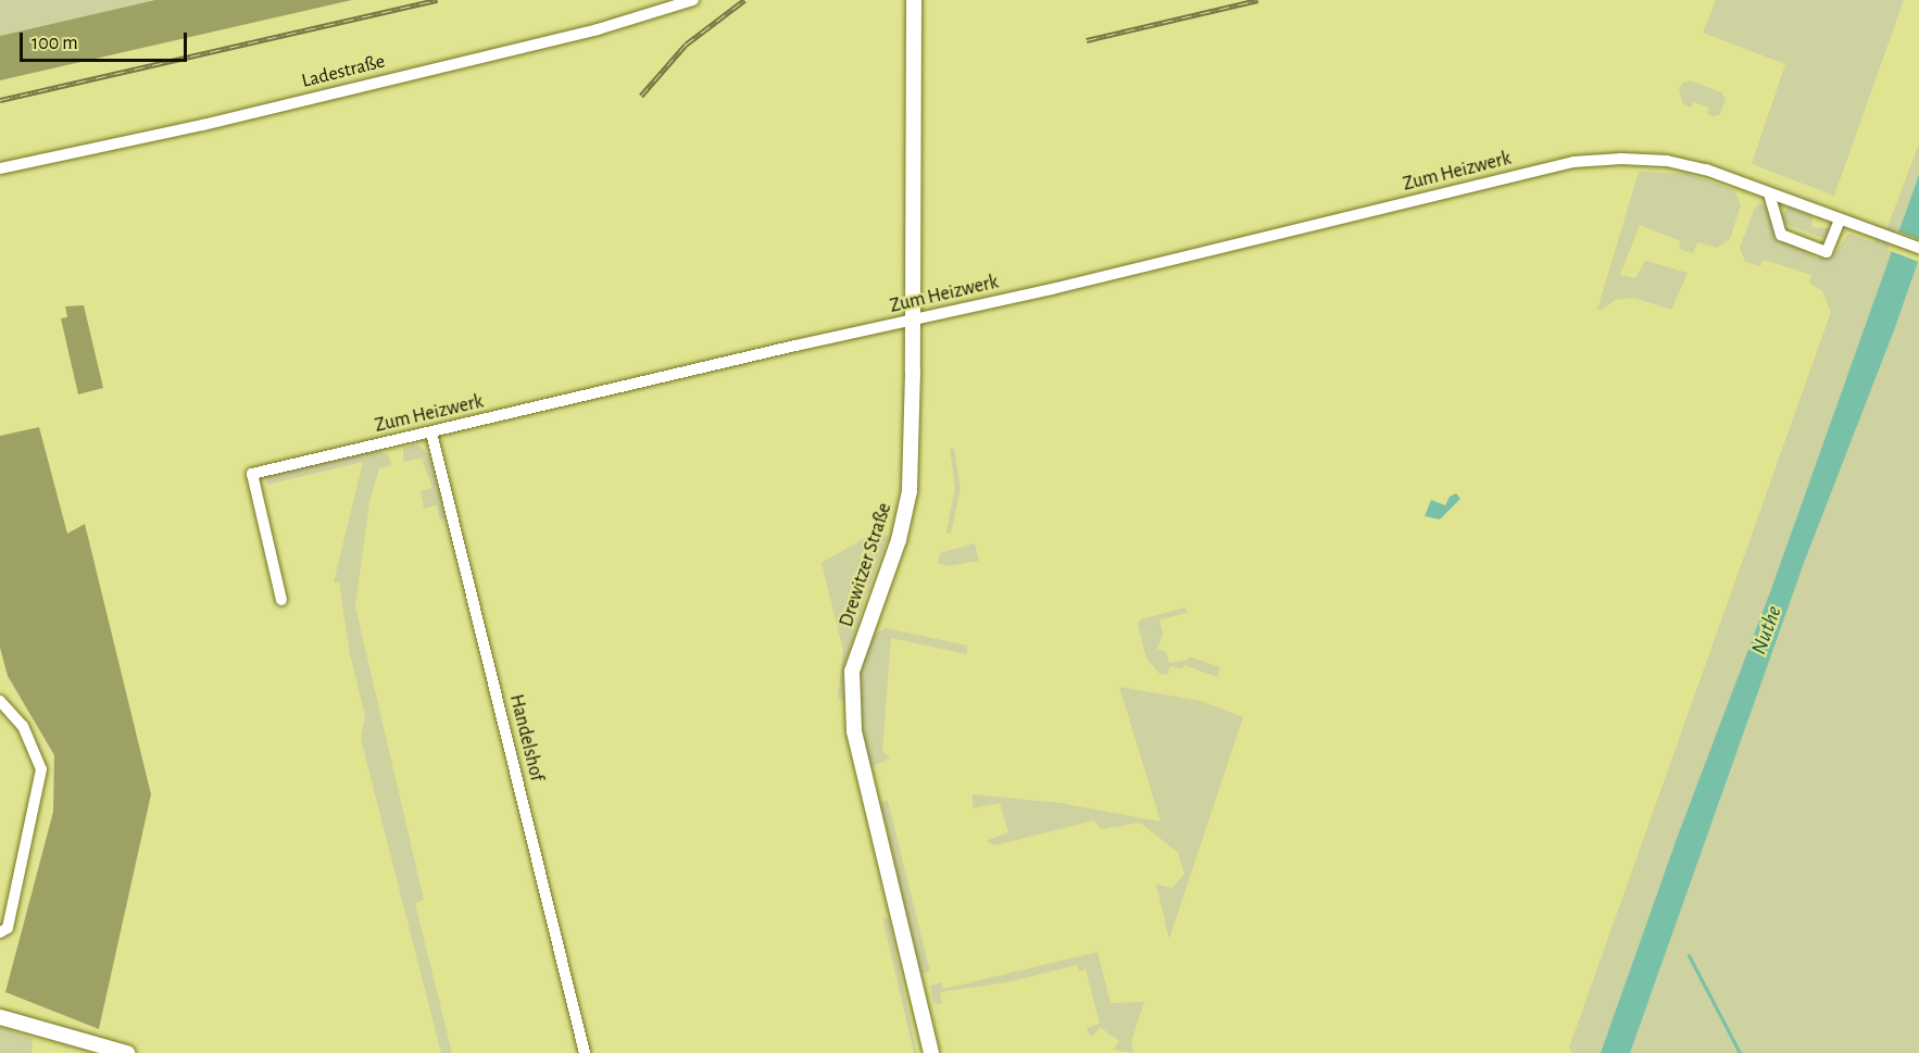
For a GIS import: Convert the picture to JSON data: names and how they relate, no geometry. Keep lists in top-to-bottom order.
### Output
{
  "streets": {
    "street": [
      "Ladestraße",
      "Zum Heizwerk",
      "Drewitzer Straße",
      "Handelshof"
    ]
  },
  "crossings": [
    ["Zum Heizwerk", "Drewitzer Straße"],
    ["Zum Heizwerk", "Handelshof"]
  ],
  "water": ["Nuthe"],
  "scale_bar": "100 m"
}
